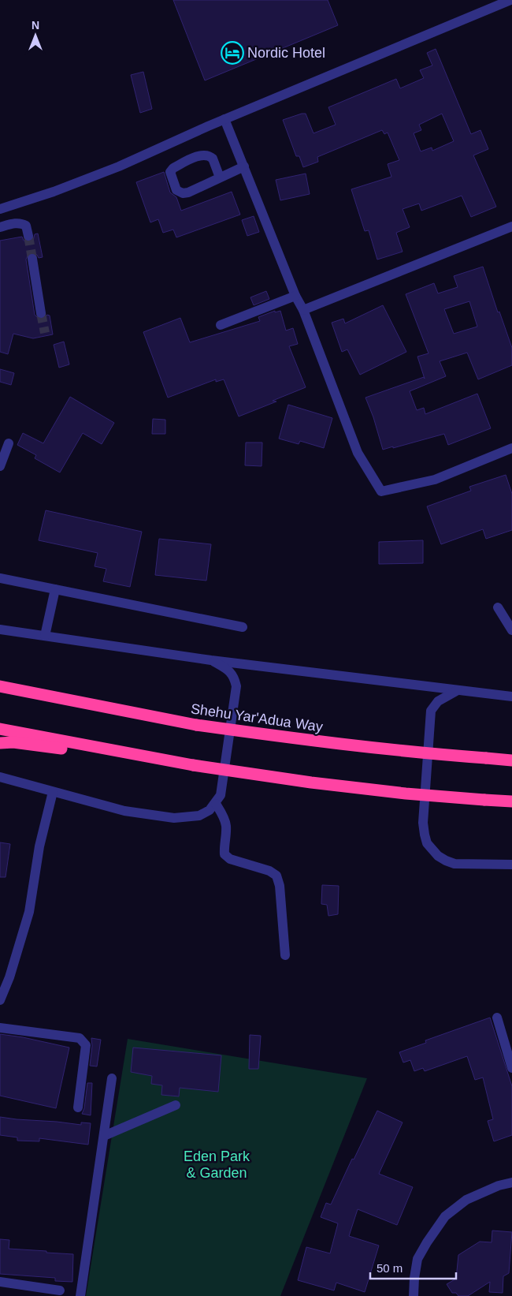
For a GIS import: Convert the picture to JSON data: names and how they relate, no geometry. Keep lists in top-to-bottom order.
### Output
{
  "streets": {
    "highway": ["Shehu Yar'Adua Way"]
  },
  "parks": ["Eden Park & Garden"],
  "places": {
    "hotel": ["Nordic Hotel"]
  },
  "scale_bar": "50 m",
  "north": "top"
}
